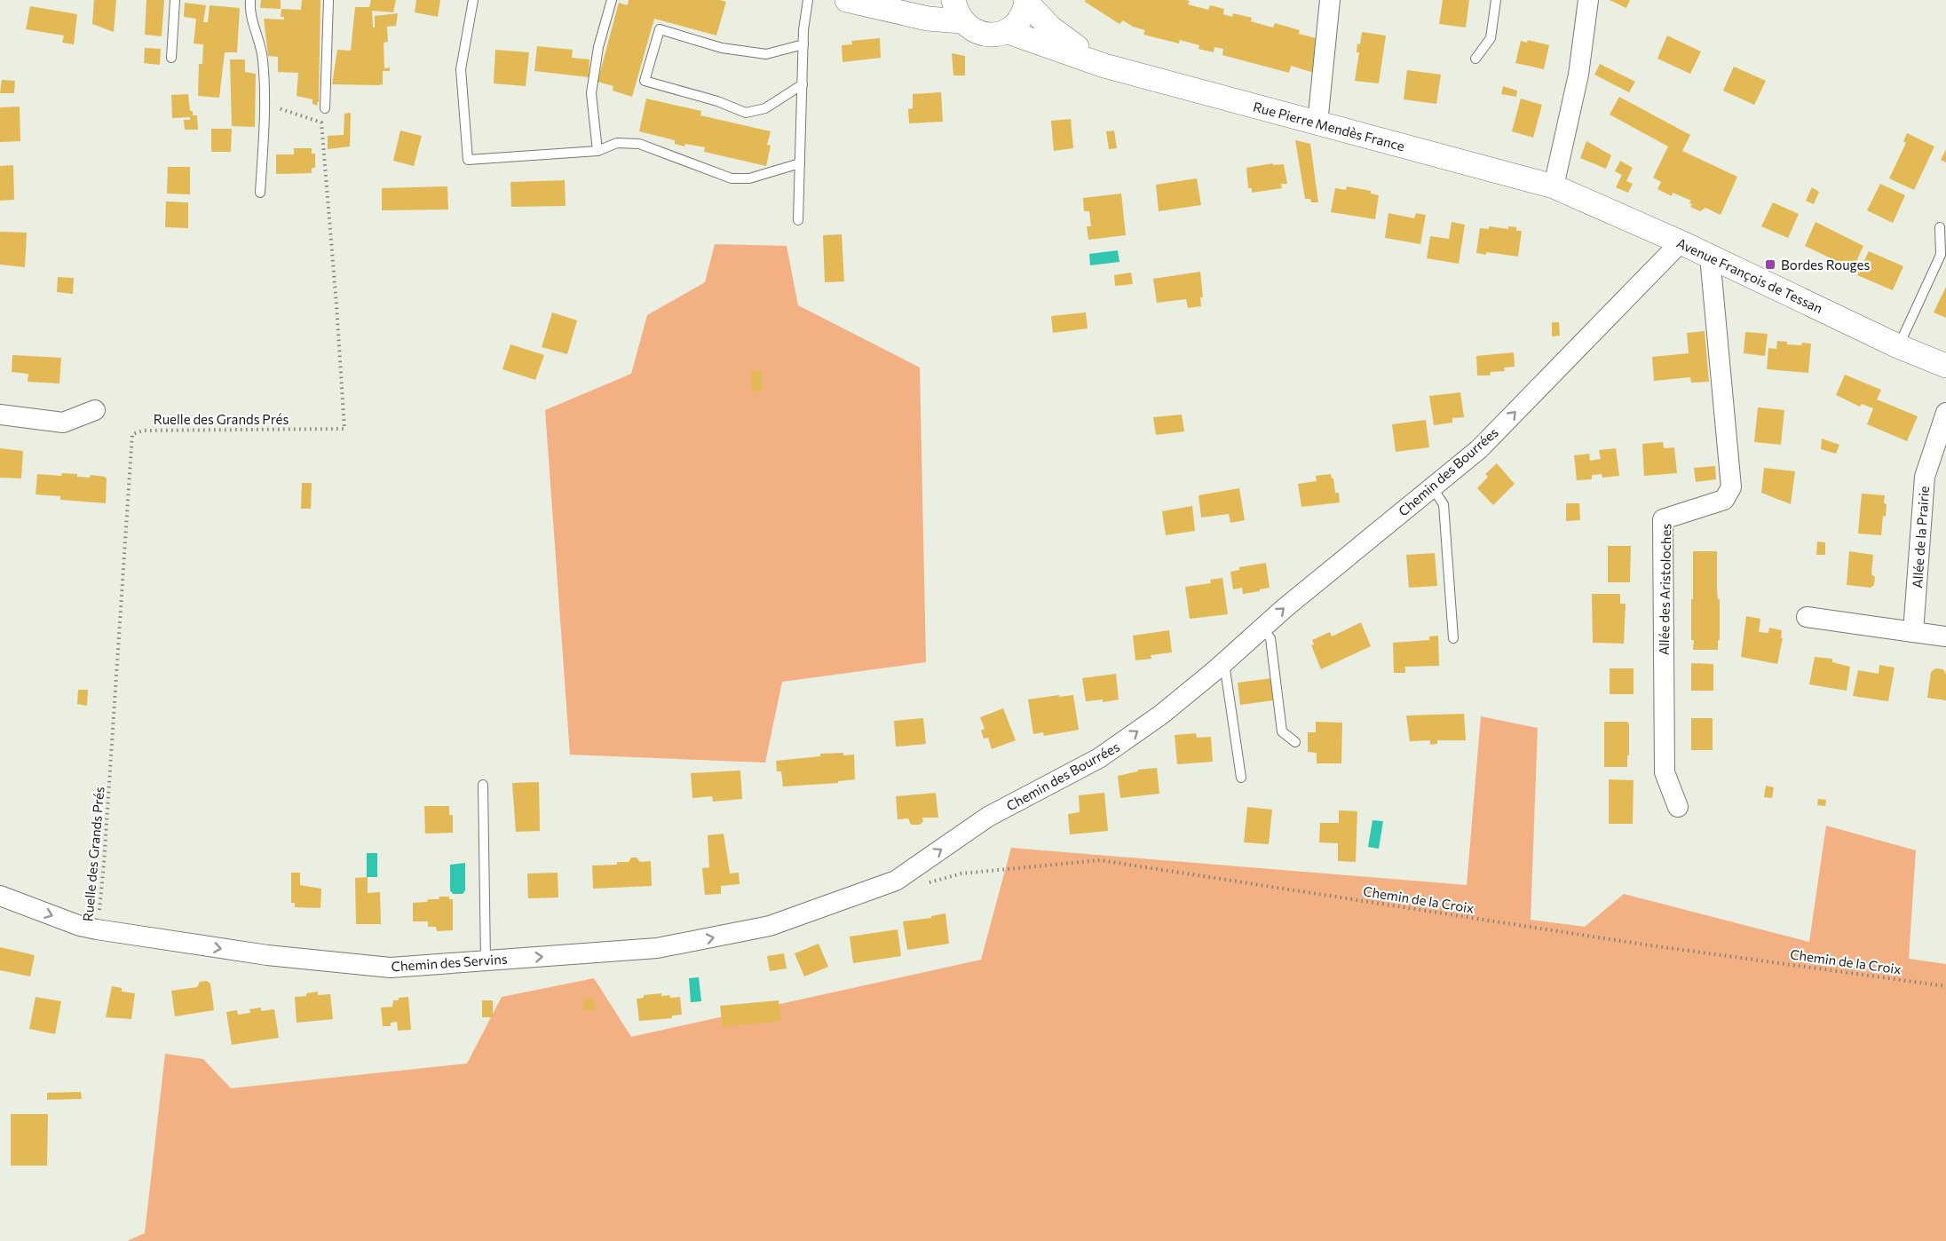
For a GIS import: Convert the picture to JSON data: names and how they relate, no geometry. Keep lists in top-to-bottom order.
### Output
{
  "streets": {
    "street": [
      "Rue Pierre Mendès France",
      "Avenue François de Tessan",
      "Chemin des Bourrées",
      "Allée de la Prairie",
      "Allée des Aristoloches",
      "Chemin des Servins"
    ],
    "path": ["Ruelle des Grands Prés", "Chemin de la Croix"]
  },
  "crossings": [
    ["Rue Pierre Mendès France", "Avenue François de Tessan"],
    ["Avenue François de Tessan", "Chemin des Bourrées"],
    ["Avenue François de Tessan", "Allée des Aristoloches"],
    ["Ruelle des Grands Prés", "Chemin des Servins"],
    ["Chemin des Bourrées", "Chemin de la Croix"],
    ["Chemin des Bourrées", "Chemin des Servins"],
    ["Chemin de la Croix", "Chemin des Servins"]
  ],
  "one_way": ["Chemin des Bourrées", "Chemin des Servins"],
  "places": {
    "transit": ["Bordes Rouges"]
  }
}
